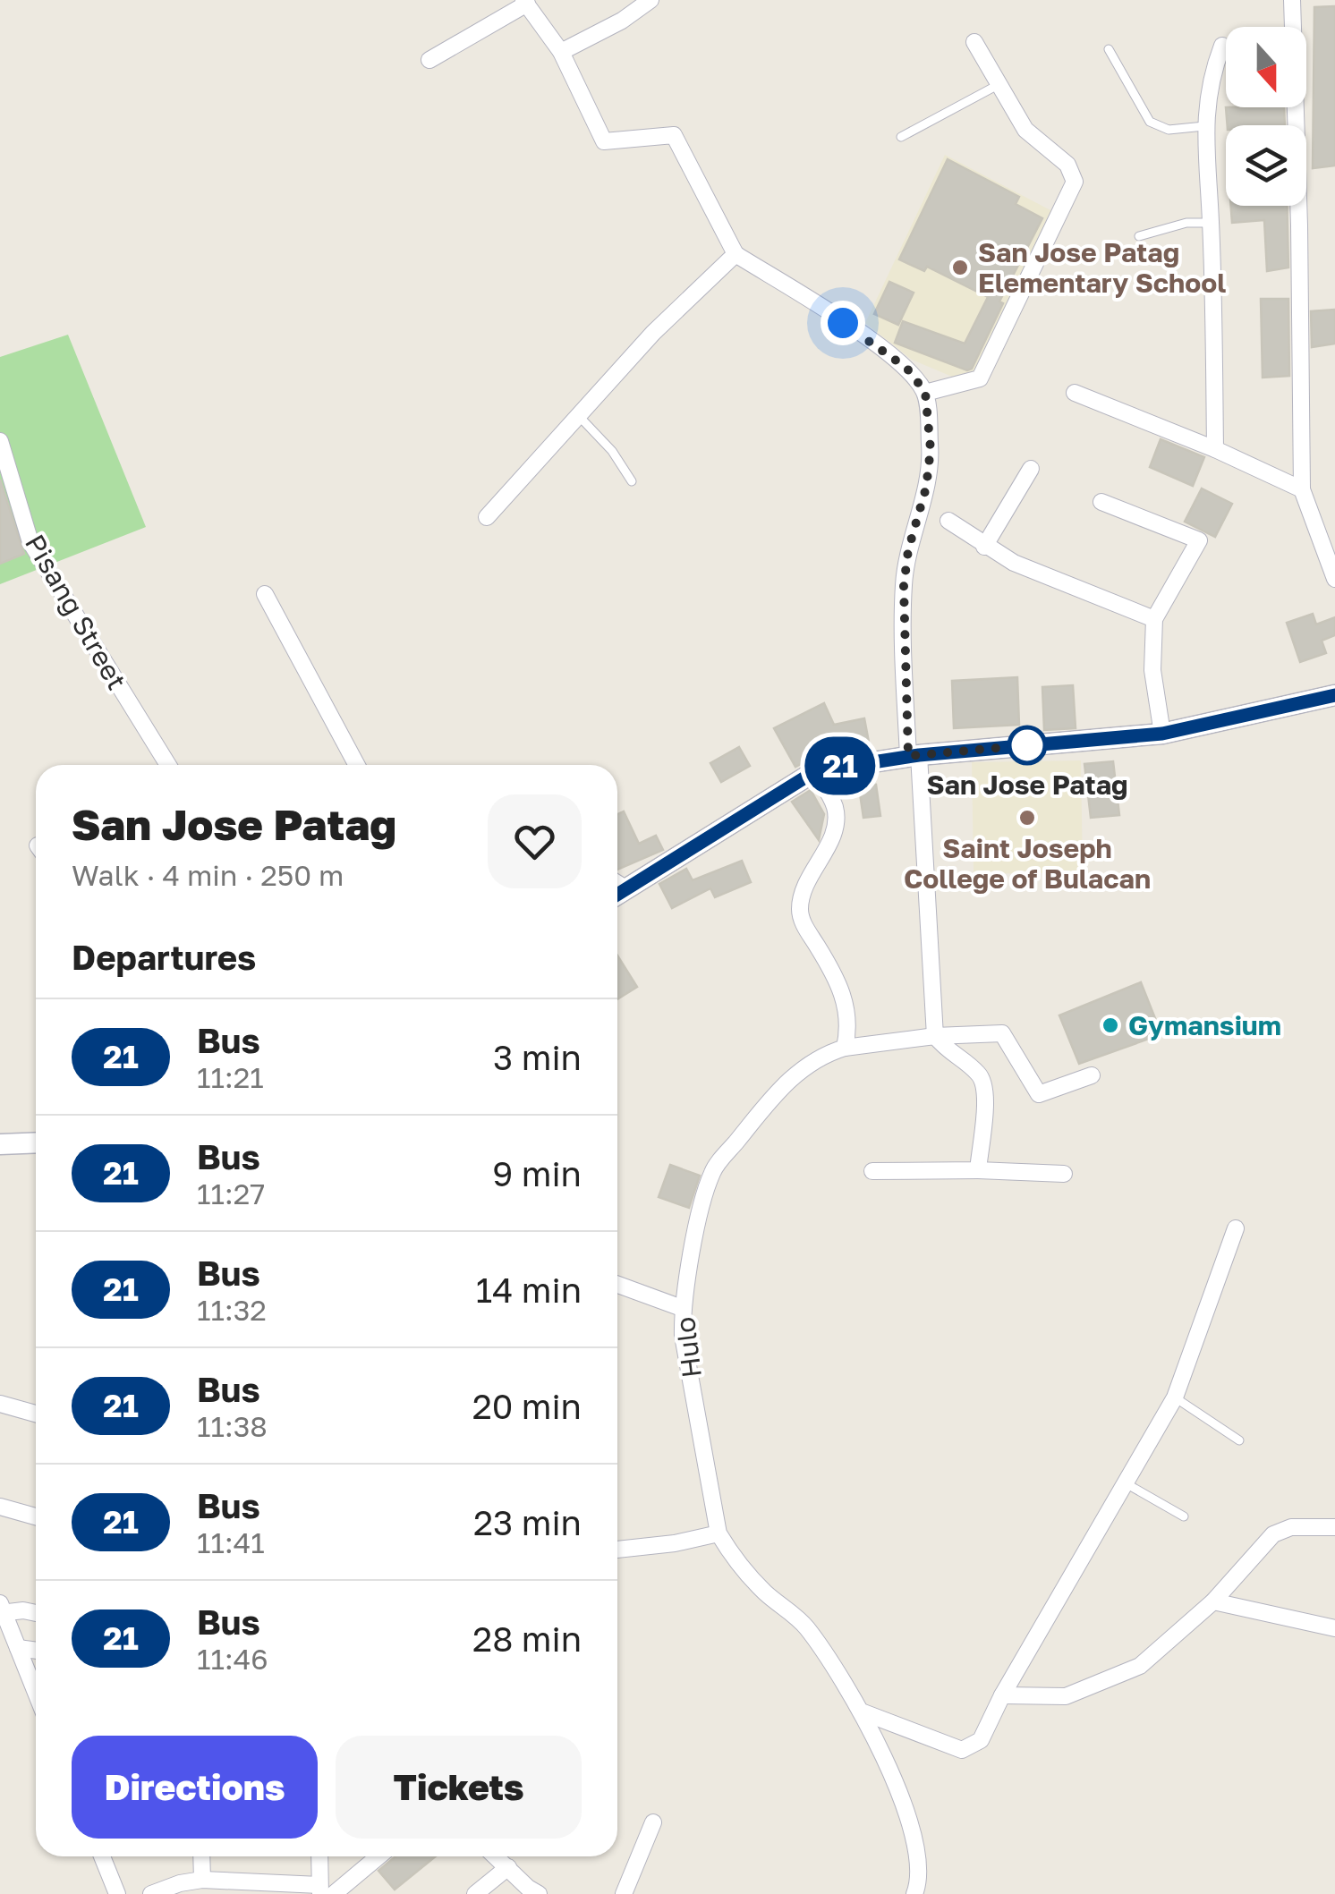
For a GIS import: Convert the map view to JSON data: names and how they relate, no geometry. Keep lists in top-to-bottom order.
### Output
{
  "streets": {
    "street": ["Pisang Street", "Hulo"]
  },
  "places": [
    "San Jose Patag Elementary School",
    "San Jose Patag",
    "Saint Joseph College of Bulacan",
    "Gymansium"
  ],
  "lines": ["bus line 21"],
  "north": "bottom",
  "page": {
    "on_map": "21",
    "heading": [
      ["San Jose Patag", "Walk · 4 min · 250 m"],
      "Departures"
    ],
    "list": [
      {
        "mark": "21",
        "name": "Bus",
        "note": "11:21",
        "value": "3 min"
      },
      {
        "mark": "21",
        "name": "Bus",
        "note": "11:27",
        "value": "9 min"
      },
      {
        "mark": "21",
        "name": "Bus",
        "note": "11:32",
        "value": "14 min"
      },
      {
        "mark": "21",
        "name": "Bus",
        "note": "11:38",
        "value": "20 min"
      },
      {
        "mark": "21",
        "name": "Bus",
        "note": "11:41",
        "value": "23 min"
      },
      {
        "mark": "21",
        "name": "Bus",
        "note": "11:46",
        "value": "28 min"
      }
    ],
    "buttons": ["Directions", "Tickets"]
  }
}
